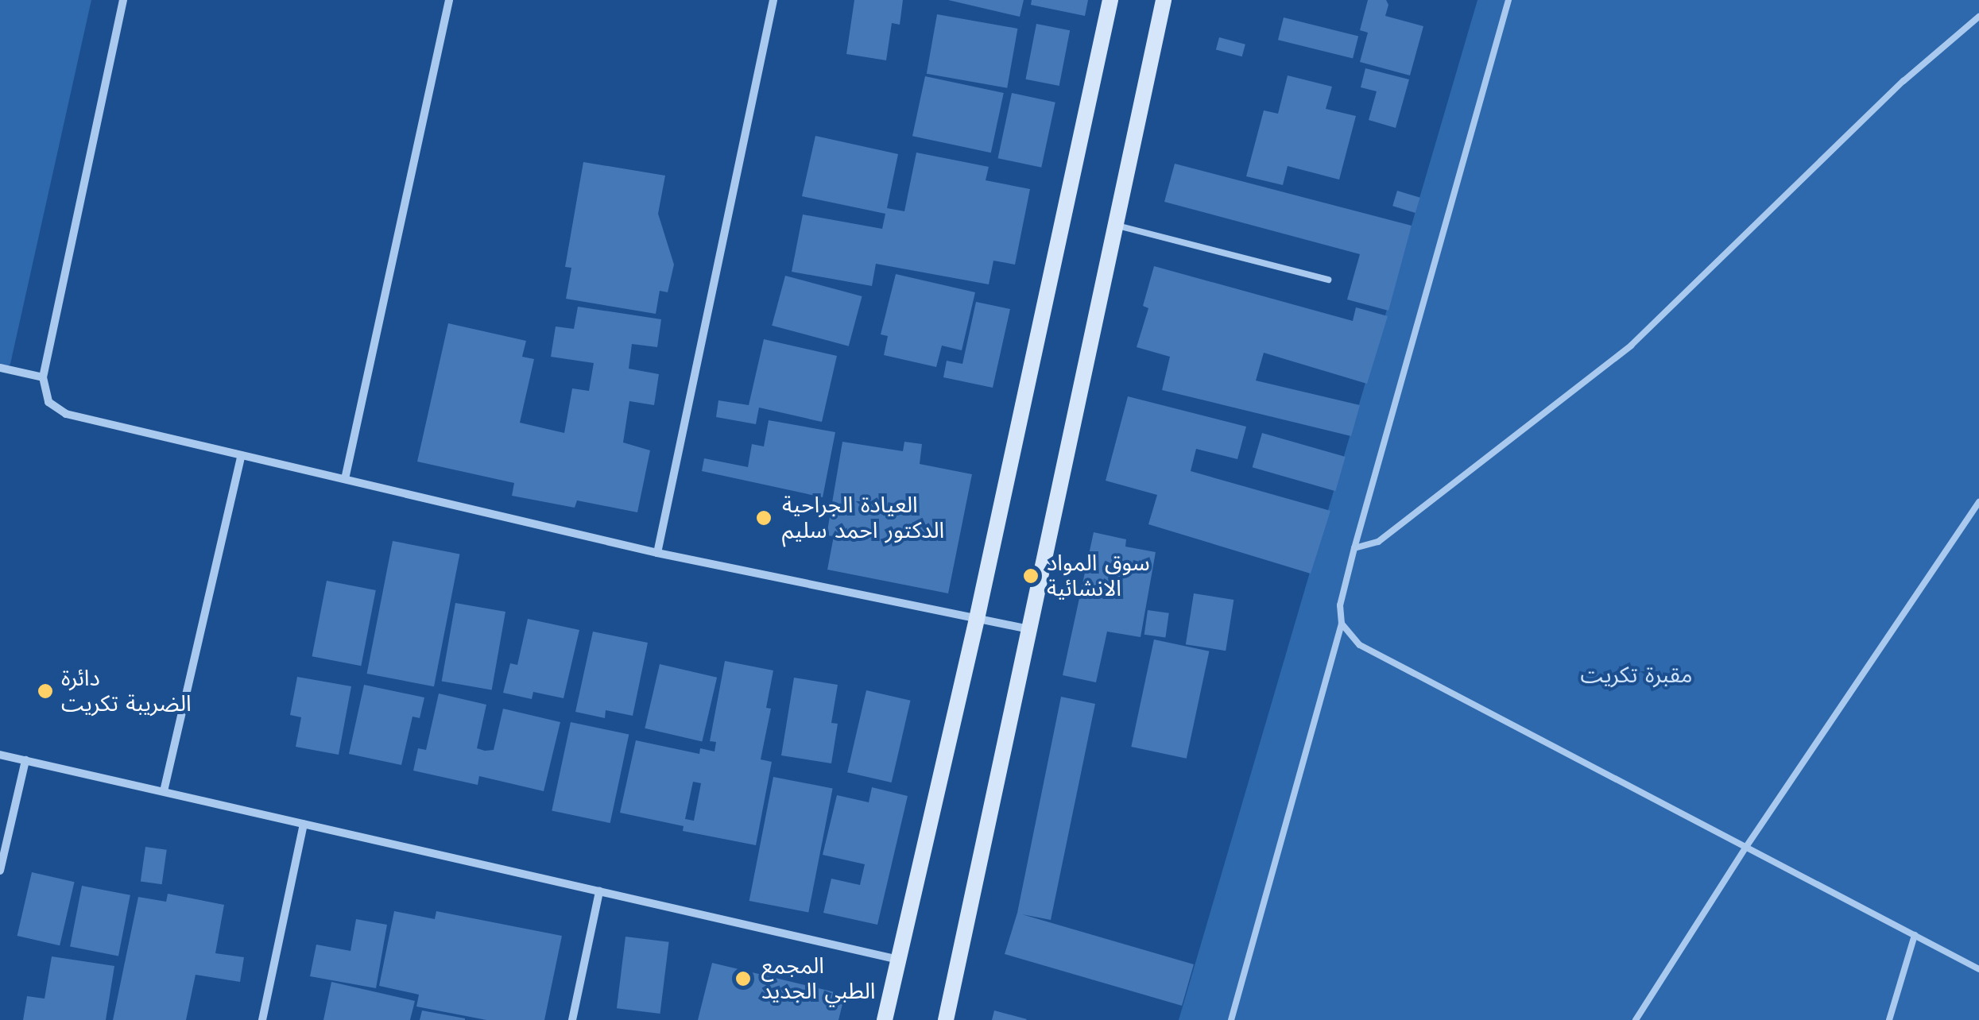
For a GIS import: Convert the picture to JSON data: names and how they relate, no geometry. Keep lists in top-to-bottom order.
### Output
{
  "parks": ["مقبرة تكريت"],
  "places": [
    "العيادة الجراحية الدكتور احمد سليم",
    "سوق المواد الانشائية",
    "دائرة الضريبة تكريت",
    "المجمع الطبي الجديد"
  ]
}
